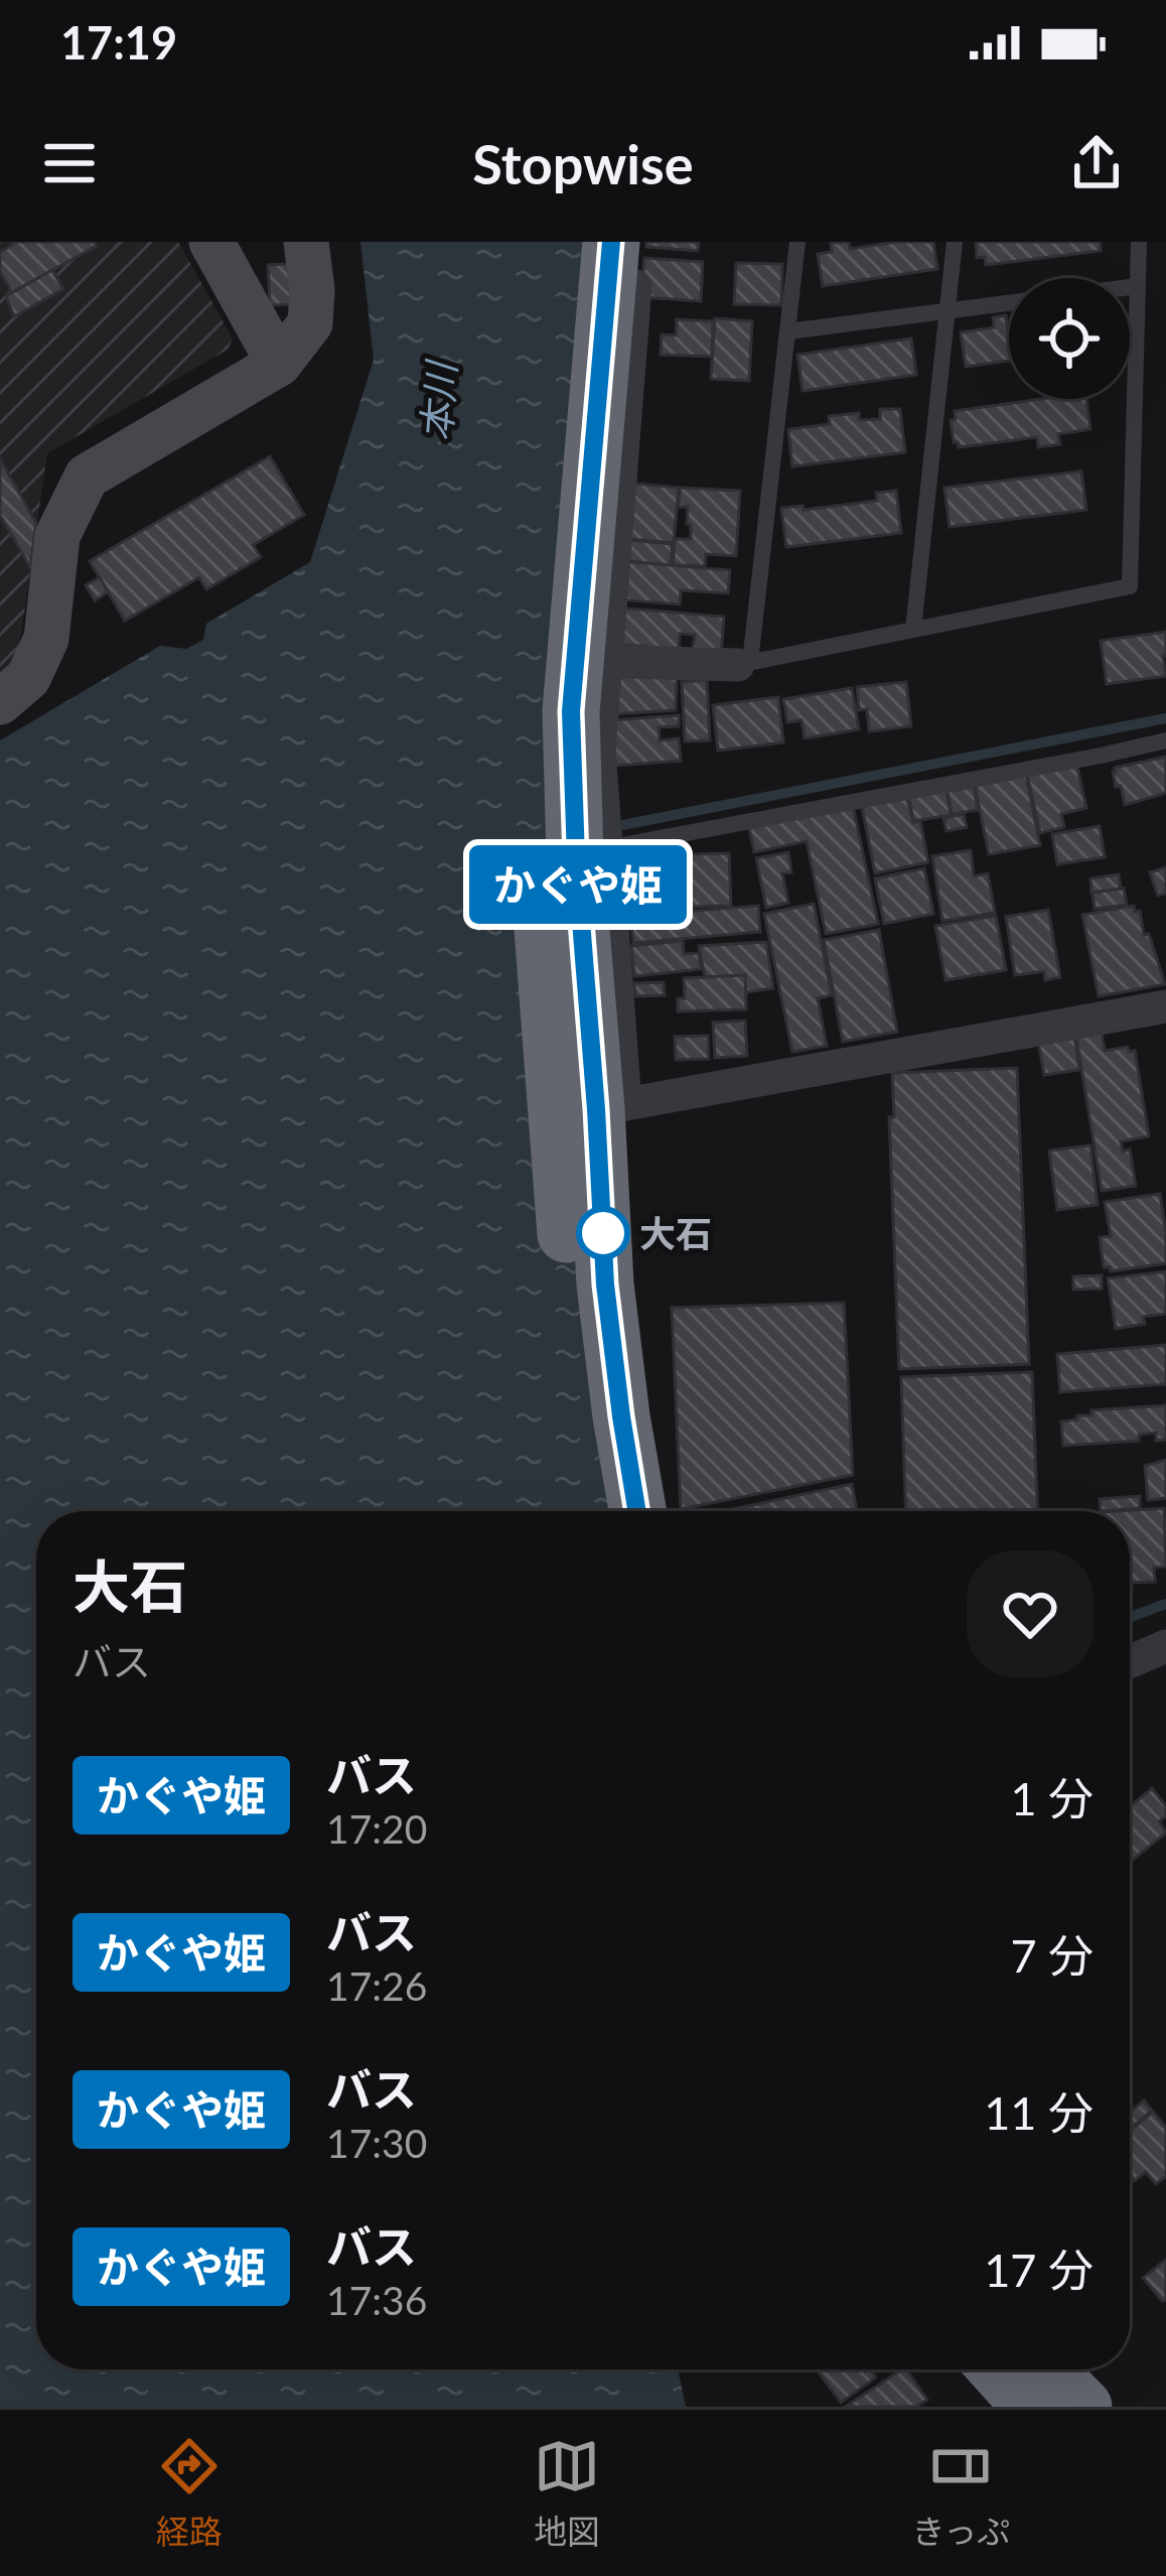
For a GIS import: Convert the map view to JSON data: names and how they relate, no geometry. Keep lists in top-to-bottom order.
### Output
{
  "water": ["本川"],
  "places": ["大石"],
  "lines": ["bus line かぐや姫"],
  "page": {
    "status": "17:19",
    "header": "Stopwise",
    "on_map": "かぐや姫",
    "heading": ["大石", "バス"],
    "list": [
      {
        "mark": "かぐや姫",
        "name": "バス",
        "note": "17:20",
        "value": "1 分"
      },
      {
        "mark": "かぐや姫",
        "name": "バス",
        "note": "17:26",
        "value": "7 分"
      },
      {
        "mark": "かぐや姫",
        "name": "バス",
        "note": "17:30",
        "value": "11 分"
      },
      {
        "mark": "かぐや姫",
        "name": "バス",
        "note": "17:36",
        "value": "17 分"
      }
    ],
    "tabs": ["経路", "地図", "きっぷ"]
  }
}
